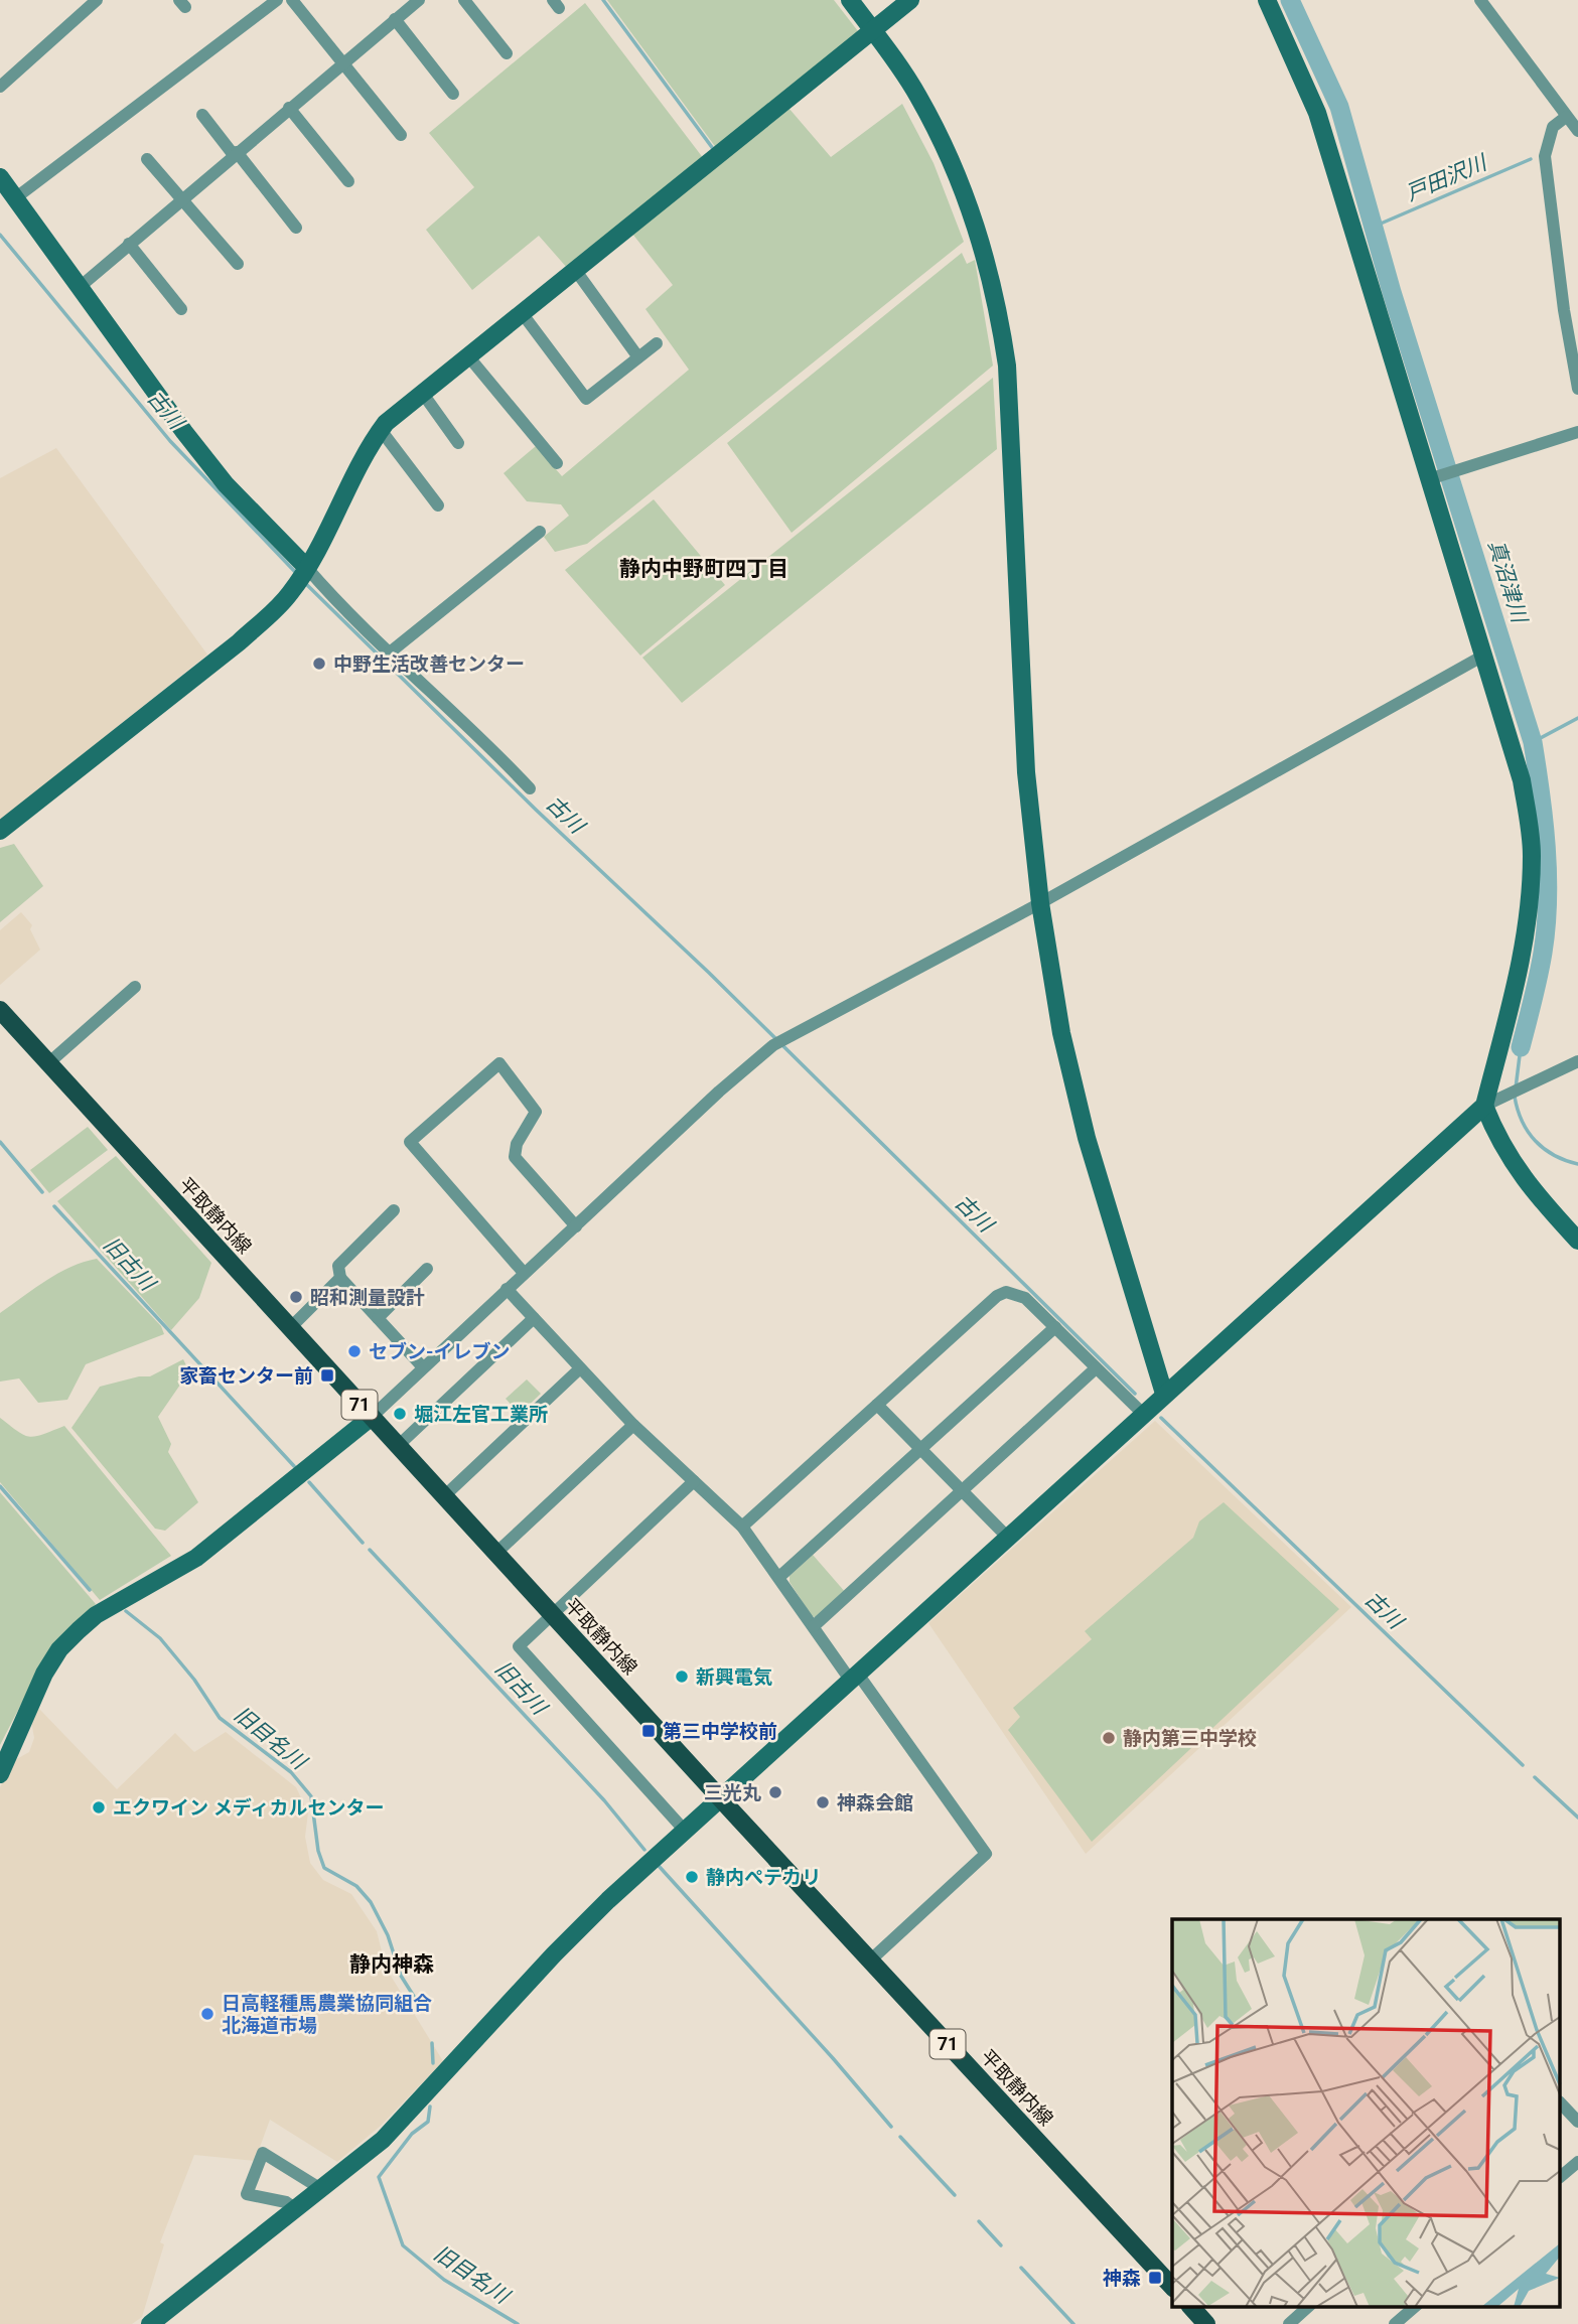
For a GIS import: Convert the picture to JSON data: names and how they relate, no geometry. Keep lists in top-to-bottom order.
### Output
{
  "streets": {
    "main road": ["平取静内線", "71"]
  },
  "districts": ["静内中野町四丁目", "静内神森"],
  "water": [
    "戸田沢川",
    "古川",
    "真沼津川",
    "旧古川",
    "旧目名川"
  ],
  "places": {
    "other": [
      "中野生活改善センター",
      "昭和測量設計",
      "セブン-イレブン",
      "堀江左官工業所",
      "新興電気",
      "静内第三中学校",
      "三光丸",
      "神森会館",
      "エクワイン メディカルセンター",
      "静内ぺテカリ",
      "日高軽種馬農業協同組合 北海道市場"
    ],
    "transit": ["家畜センター前", "第三中学校前", "神森"]
  }
}
